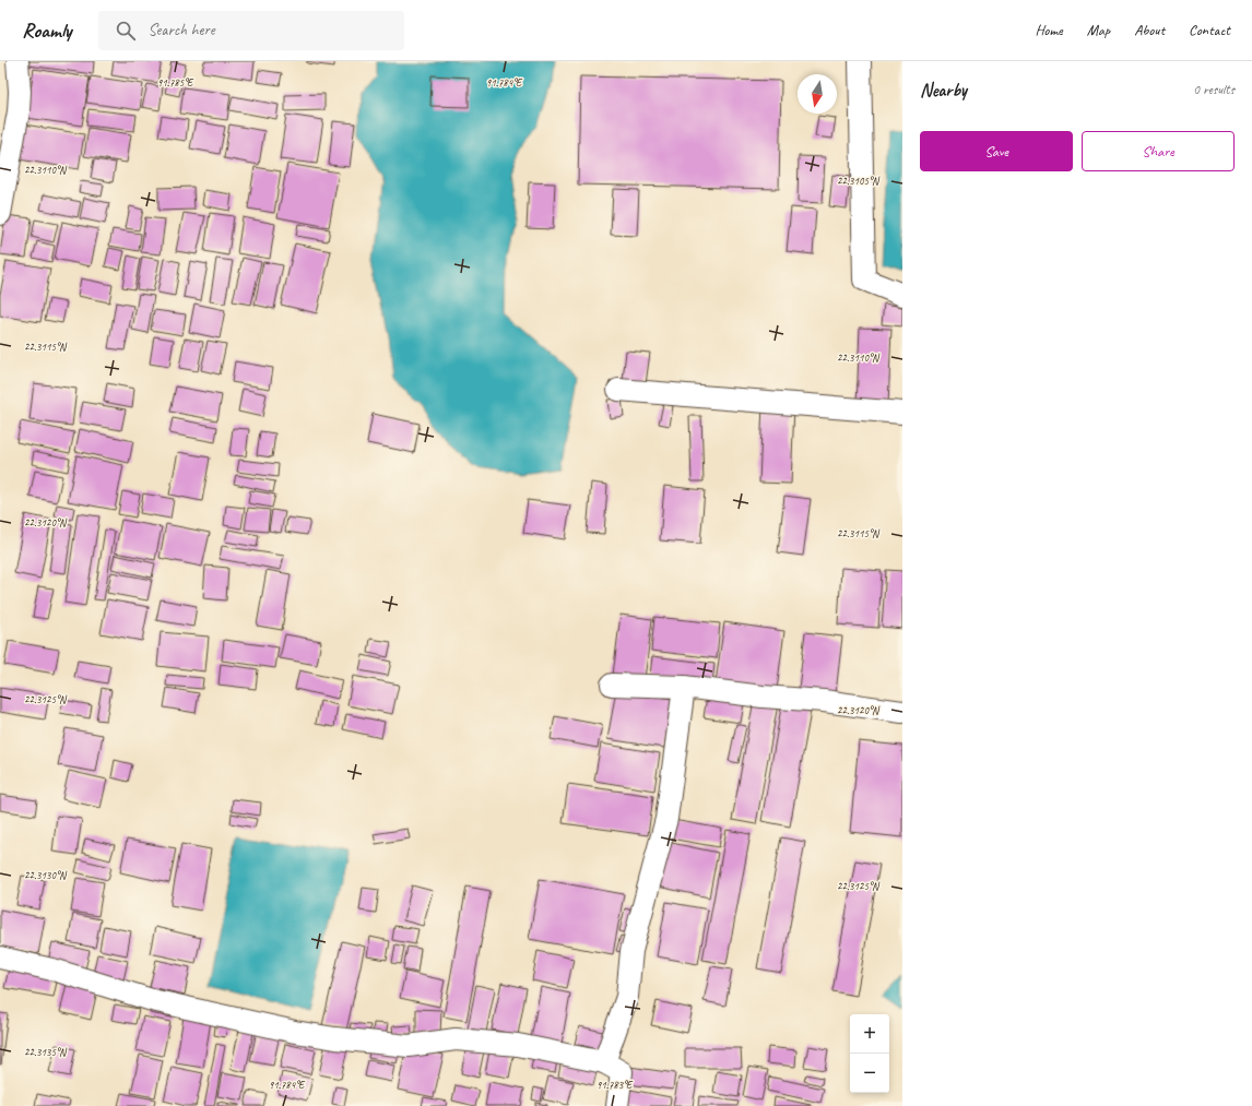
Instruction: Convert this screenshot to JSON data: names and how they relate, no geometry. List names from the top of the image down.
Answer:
{
  "north": "bottom",
  "page": {
    "header": "Roamly",
    "search": "Search here",
    "nav": [
      "Home",
      "Map",
      "About",
      "Contact"
    ],
    "heading": ["Nearby", "0 results"],
    "buttons": ["Save", "Share"],
    "map_buttons": ["+", "−"]
  },
  "coordinates": [
    "91.785°E",
    "91.784°E",
    "22.3110°N",
    "22.3105°N",
    "22.3115°N",
    "22.3120°N",
    "22.3125°N",
    "22.3130°N",
    "22.3135°N",
    "91.783°E"
  ]
}
